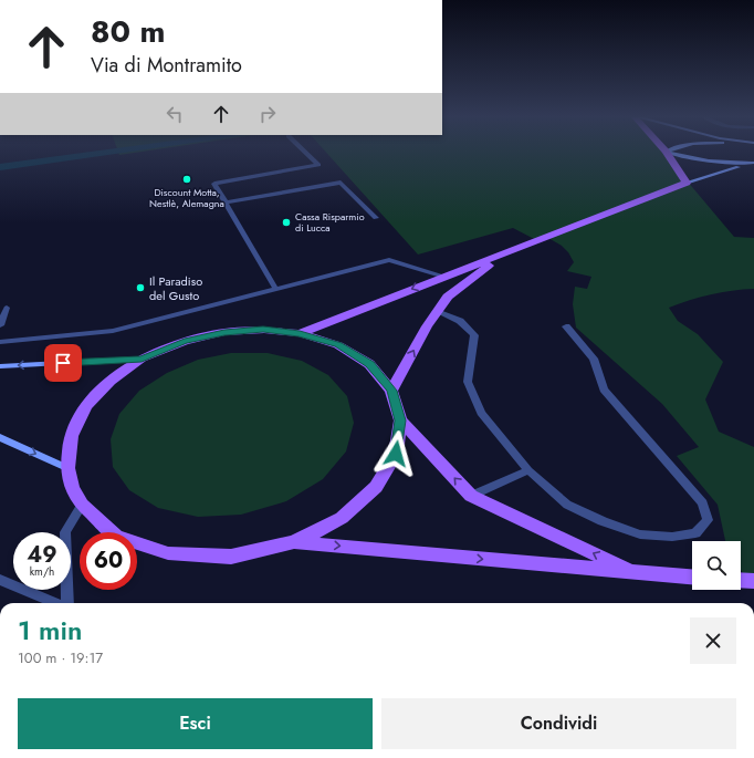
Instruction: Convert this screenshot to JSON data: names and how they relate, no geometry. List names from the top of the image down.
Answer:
{
  "places": ["Discount Motta, Nestlè, Alemagna", "Cassa Risparmio di Lucca", "Il Paradiso del Gusto"],
  "page": {
    "turn": ["80 m", "Via di Montramito"],
    "speed": "49 km/h",
    "limit": "60",
    "heading": ["1 min", "100 m · 19:17"],
    "buttons": ["Esci", "Condividi"]
  }
}
